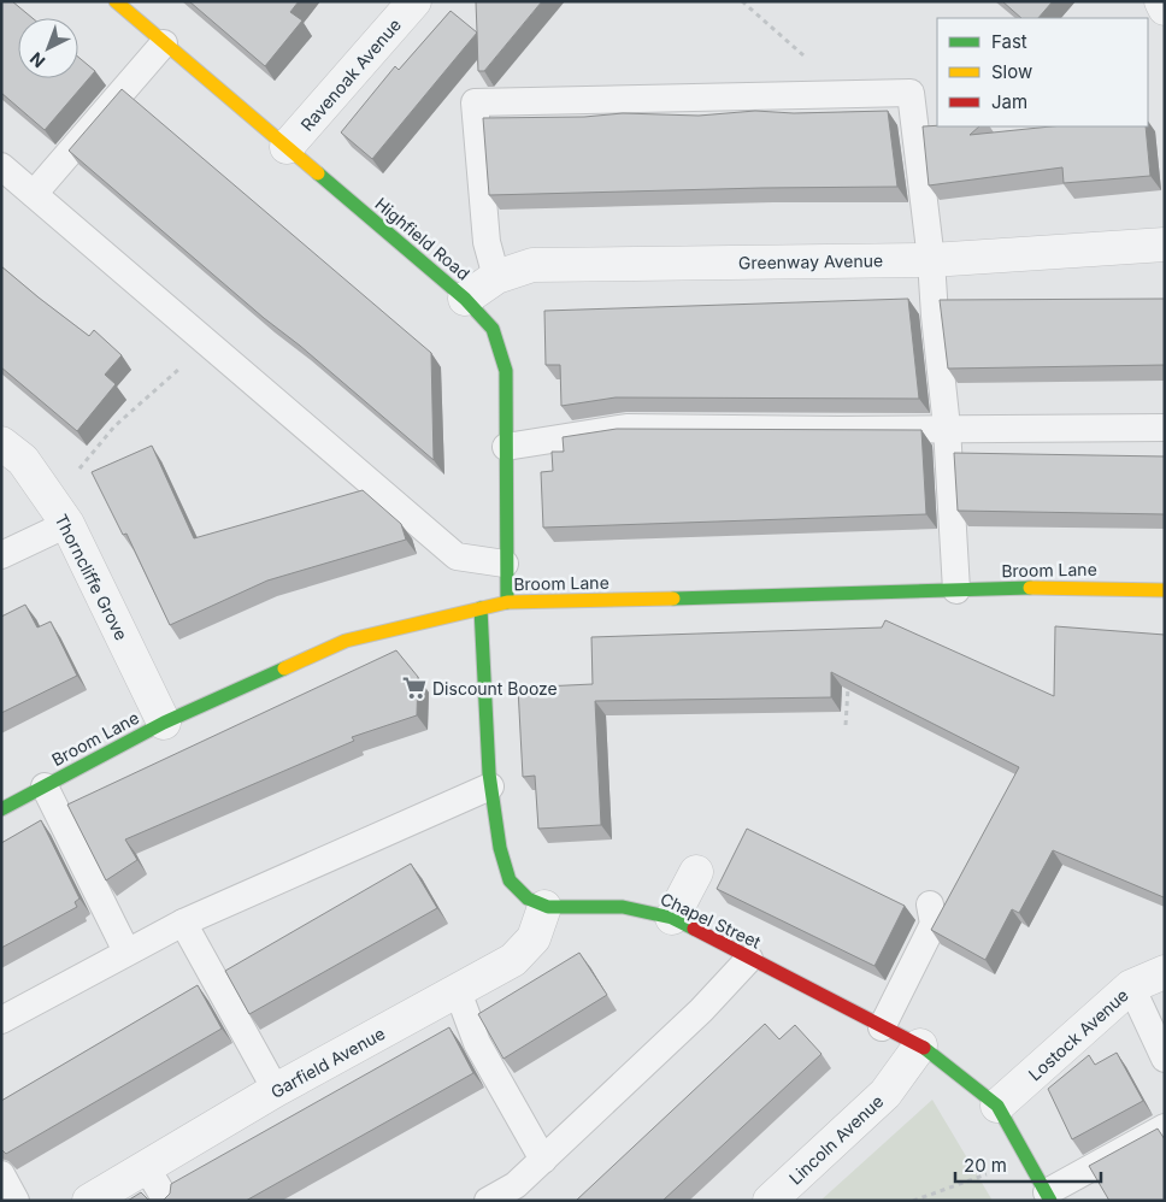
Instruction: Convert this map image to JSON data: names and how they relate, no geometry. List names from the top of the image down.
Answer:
{
  "streets": {
    "street": [
      "Ravenoak Avenue",
      "Highfield Road",
      "Greenway Avenue",
      "Broom Lane",
      "Thorncliffe Grove",
      "Chapel Street",
      "Lostock Avenue",
      "Garfield Avenue",
      "Lincoln Avenue"
    ]
  },
  "crossings": [
    ["Ravenoak Avenue", "Highfield Road"],
    ["Highfield Road", "Greenway Avenue"],
    ["Highfield Road", "Broom Lane"],
    ["Broom Lane", "Thorncliffe Grove"],
    ["Chapel Street", "Lostock Avenue"],
    ["Chapel Street", "Garfield Avenue"],
    ["Chapel Street", "Lincoln Avenue"]
  ],
  "places": {
    "supermarket": ["Discount Booze"]
  },
  "legend": ["Fast", "Slow", "Jam"],
  "scale_bar": "20 m",
  "north": "bottom left"
}
